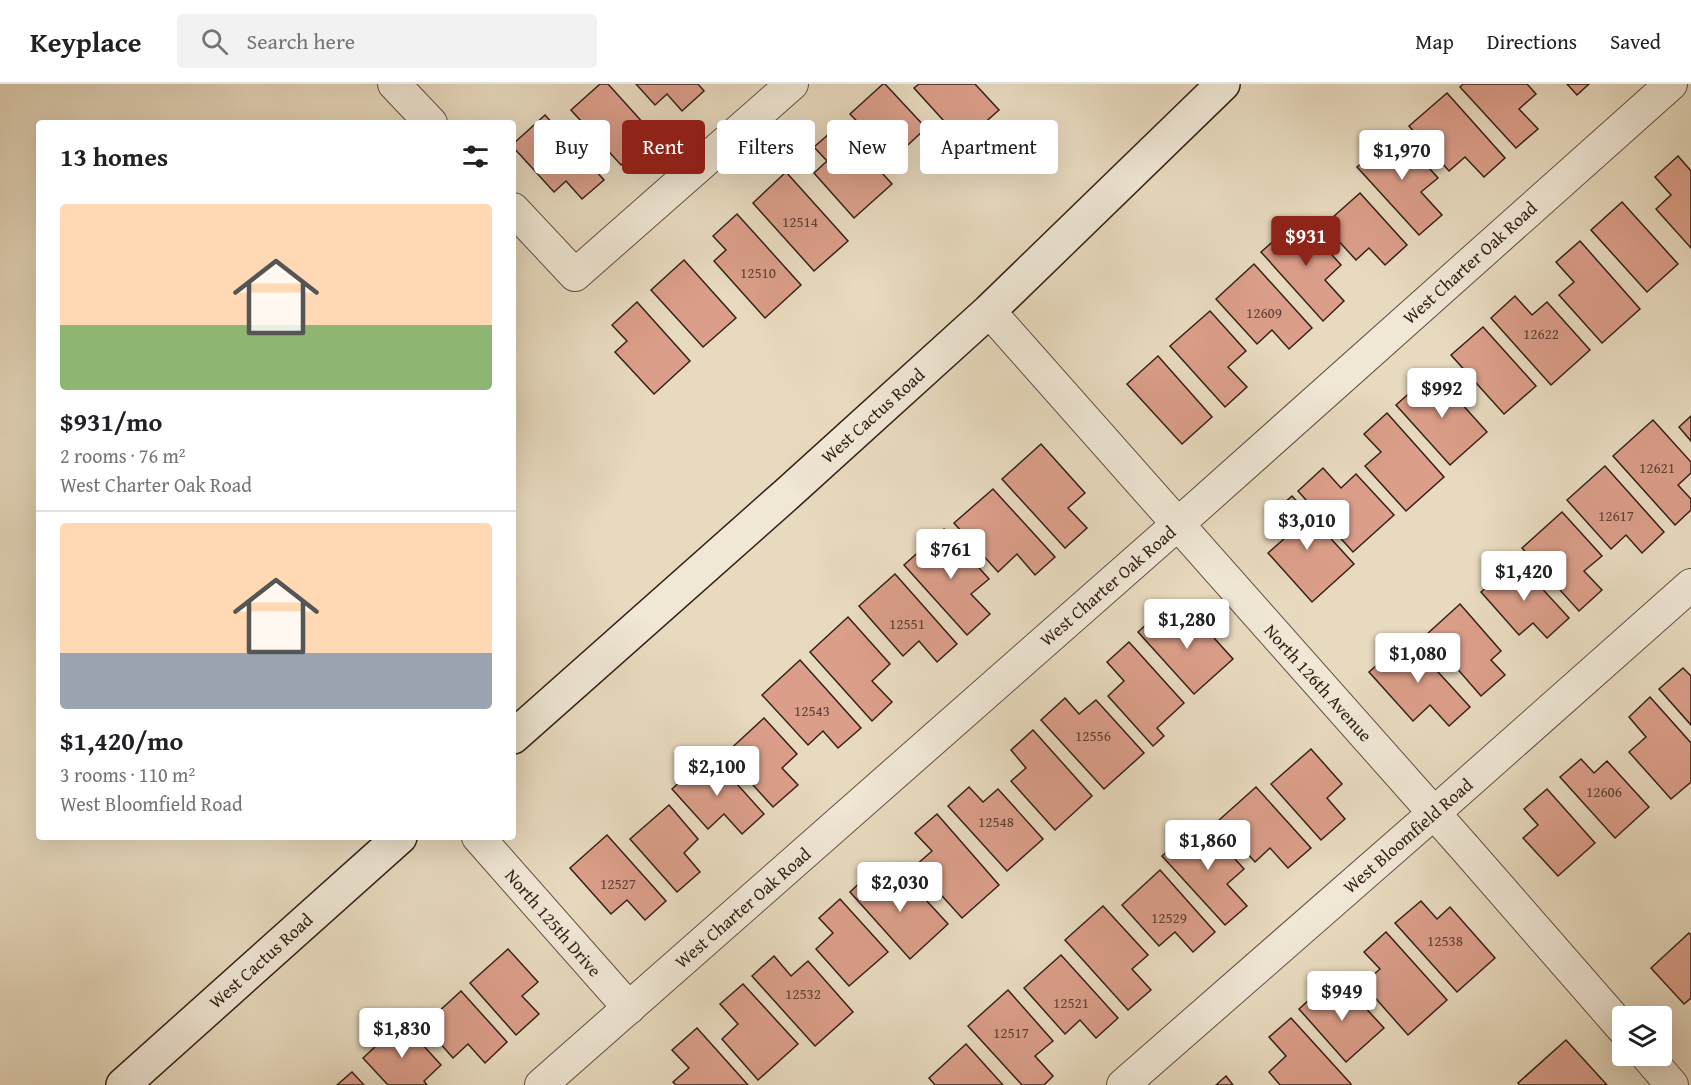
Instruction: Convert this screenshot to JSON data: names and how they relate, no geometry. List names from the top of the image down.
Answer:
{
  "streets": {
    "main road": ["West Cactus Road"],
    "street": [
      "West Charter Oak Road",
      "North 126th Avenue",
      "West Bloomfield Road",
      "North 125th Drive"
    ]
  },
  "crossings": [
    ["West Charter Oak Road", "North 126th Avenue"],
    ["West Charter Oak Road", "North 125th Drive"],
    ["West Cactus Road", "North 126th Avenue"],
    ["North 126th Avenue", "West Bloomfield Road"]
  ],
  "house_numbers": [
    "12514",
    "12510",
    "12609",
    "12622",
    "12621",
    "12617",
    "12551",
    "12543",
    "12556",
    "12606",
    "12548",
    "12527",
    "12529",
    "12538",
    "12532",
    "12521",
    "12517"
  ],
  "page": {
    "header": "Keyplace",
    "search": "Search here",
    "nav": ["Map", "Directions", "Saved"],
    "chip": [
      "Buy",
      "Rent",
      "Filters",
      "New",
      "Apartment"
    ],
    "heading": "13 homes",
    "price": [
      "$1,970",
      "$931",
      "$992",
      "$3,010",
      "$761",
      "$1,420",
      "$1,280",
      "$1,080",
      "$2,100",
      "$1,860",
      "$2,030",
      "$949",
      "$1,830"
    ],
    "list": [
      {
        "name": "$931/mo",
        "note": "2 rooms · 76 m² · West Charter Oak Road"
      },
      {
        "name": "$1,420/mo",
        "note": "3 rooms · 110 m² · West Bloomfield Road"
      }
    ]
  }
}
